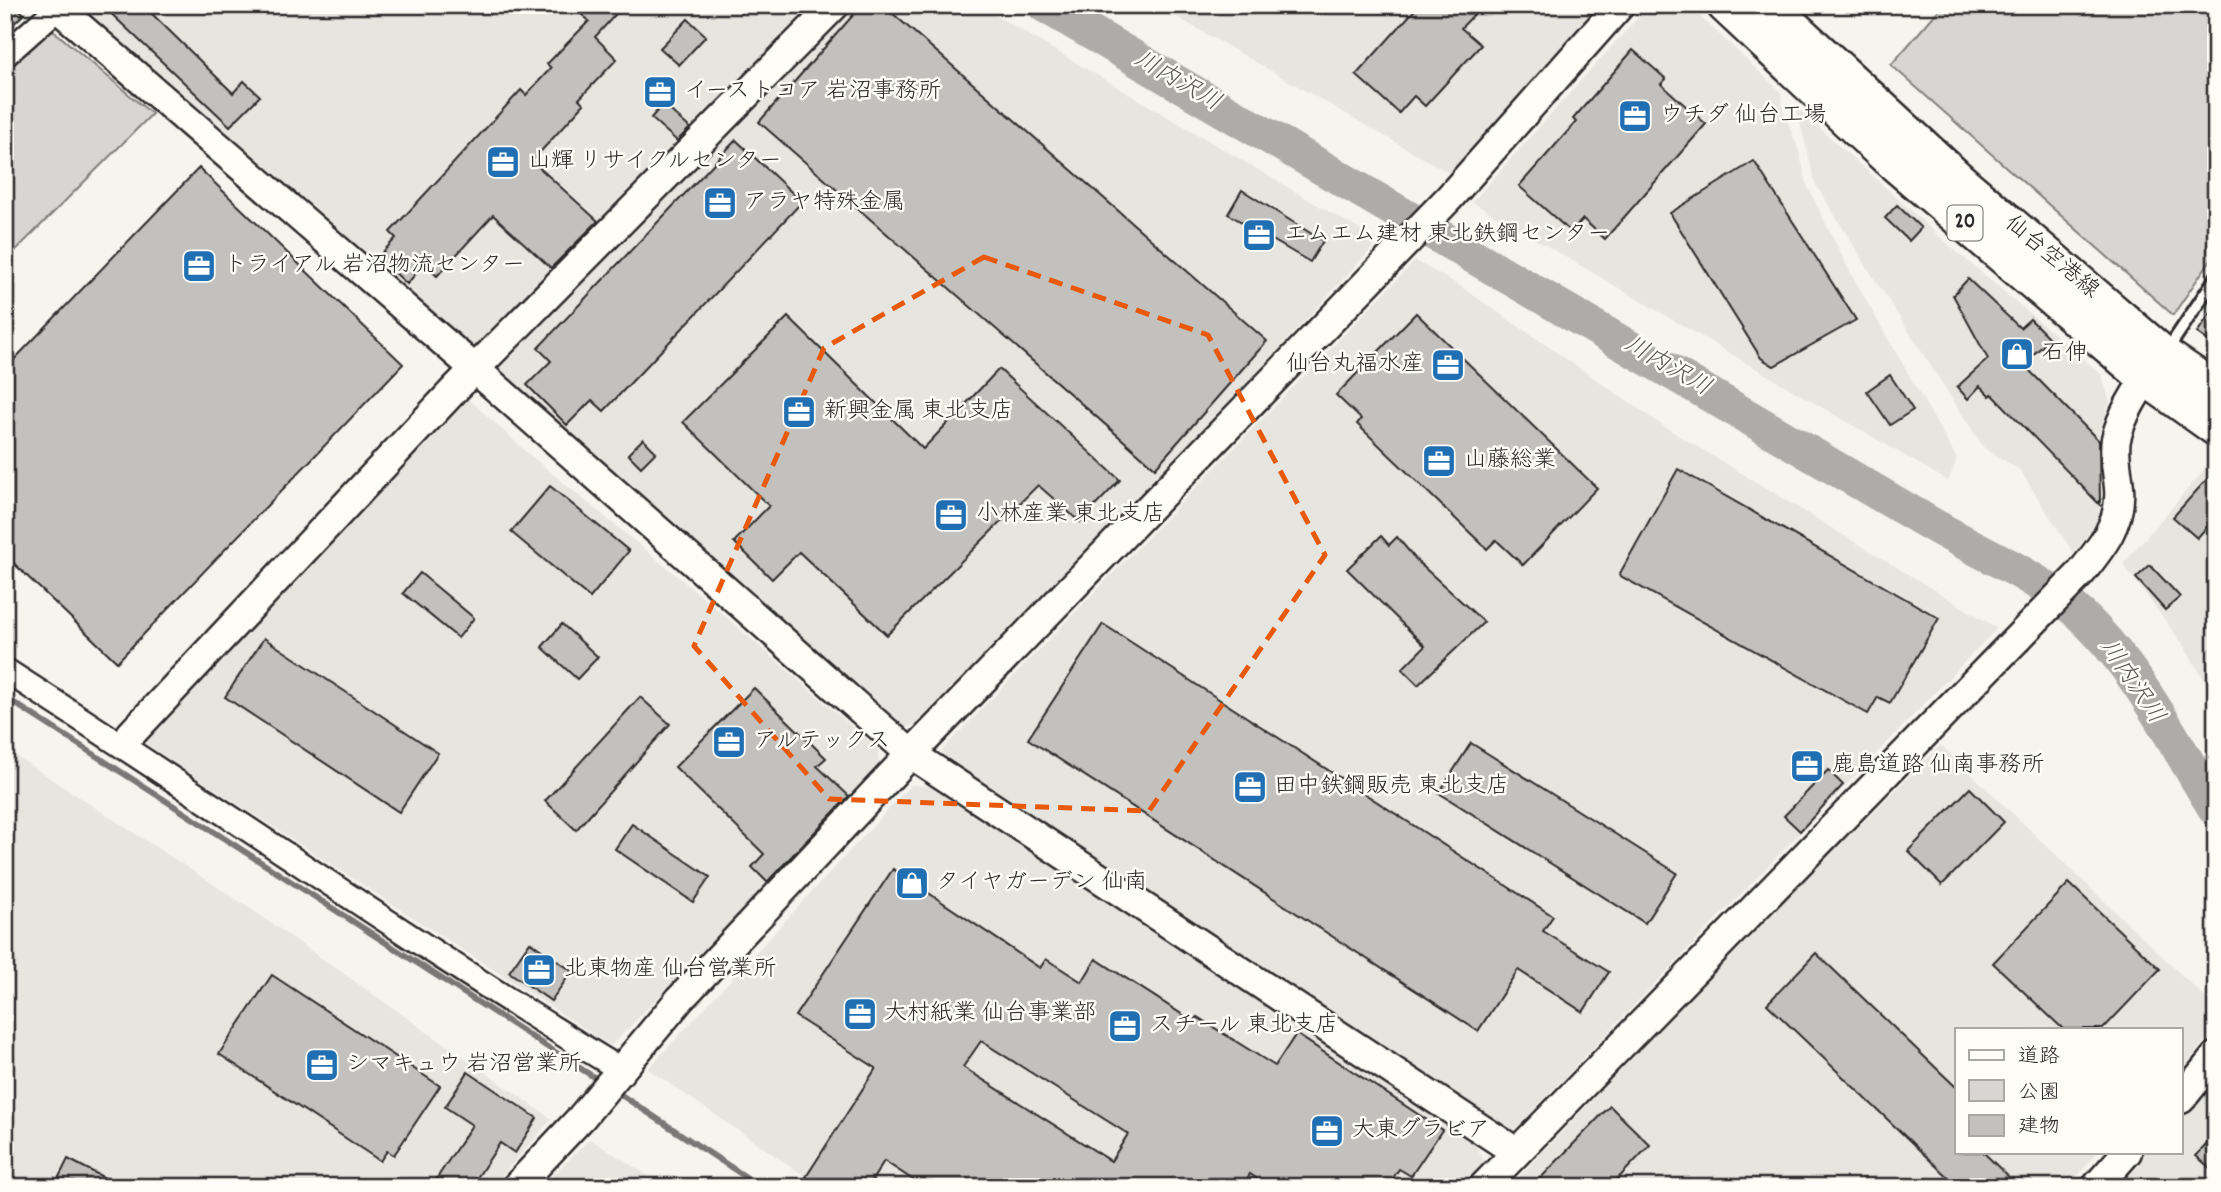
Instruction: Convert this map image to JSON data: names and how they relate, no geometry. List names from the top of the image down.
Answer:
{
  "streets": {
    "main road": ["20", "仙台空港線"]
  },
  "water": ["川内沢川"],
  "places": {
    "office": [
      "イーストコア 岩沼事務所",
      "ウチダ 仙台工場",
      "山輝 リサイクルセンター",
      "アラヤ特殊金属",
      "エムエム建材 東北鉄鋼センター",
      "トライアル 岩沼物流センター",
      "仙台丸福水産",
      "新興金属 東北支店",
      "山藤総業",
      "小林産業 東北支店",
      "アルテックス",
      "鹿島道路 仙南事務所",
      "田中鉄鋼販売 東北支店",
      "北東物産 仙台営業所",
      "大村紙業 仙台事業部",
      "スチール 東北支店",
      "シマキュウ 岩沼営業所",
      "大東グラビア"
    ],
    "shop": ["石伸", "タイヤガーデン 仙南"]
  },
  "legend": ["道路", "公園", "建物"]
}
